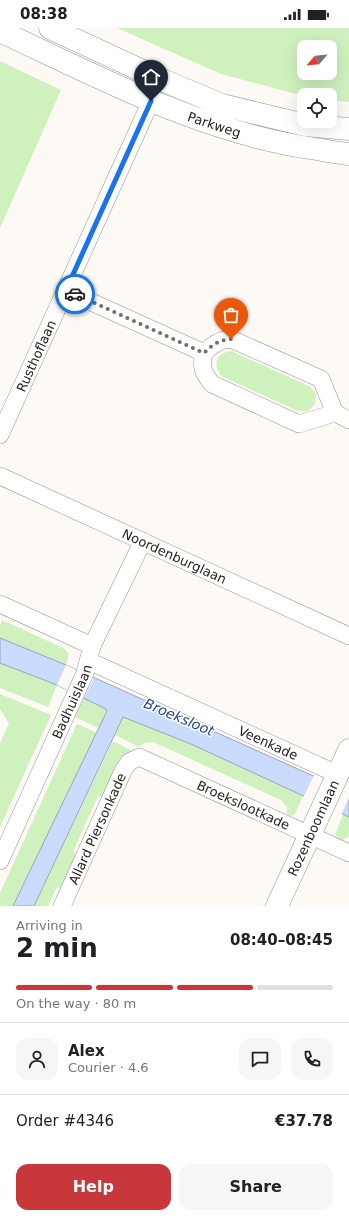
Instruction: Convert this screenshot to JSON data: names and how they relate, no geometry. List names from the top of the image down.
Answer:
{
  "streets": {
    "street": [
      "Parkweg",
      "Rusthoflaan",
      "Noordenburglaan",
      "Badhuislaan",
      "Veenkade",
      "Broekslootkade",
      "Rozenboomlaan",
      "Allard Piersonkade"
    ]
  },
  "crossings": [
    ["Parkweg", "Rusthoflaan"],
    ["Noordenburglaan", "Badhuislaan"],
    ["Badhuislaan", "Veenkade"],
    ["Veenkade", "Rozenboomlaan"],
    ["Broekslootkade", "Rozenboomlaan"],
    ["Broekslootkade", "Allard Piersonkade"]
  ],
  "water": ["Broeksloot"],
  "north": "bottom left",
  "page": {
    "status": "08:38",
    "heading": ["2 min", "Arriving in", "08:40–08:45"],
    "panel": [
      "Alex",
      "Courier · 4.6",
      "Order #4346",
      "€37.78"
    ],
    "bar": "On the way · 80 m",
    "buttons": ["Help", "Share"]
  }
}
